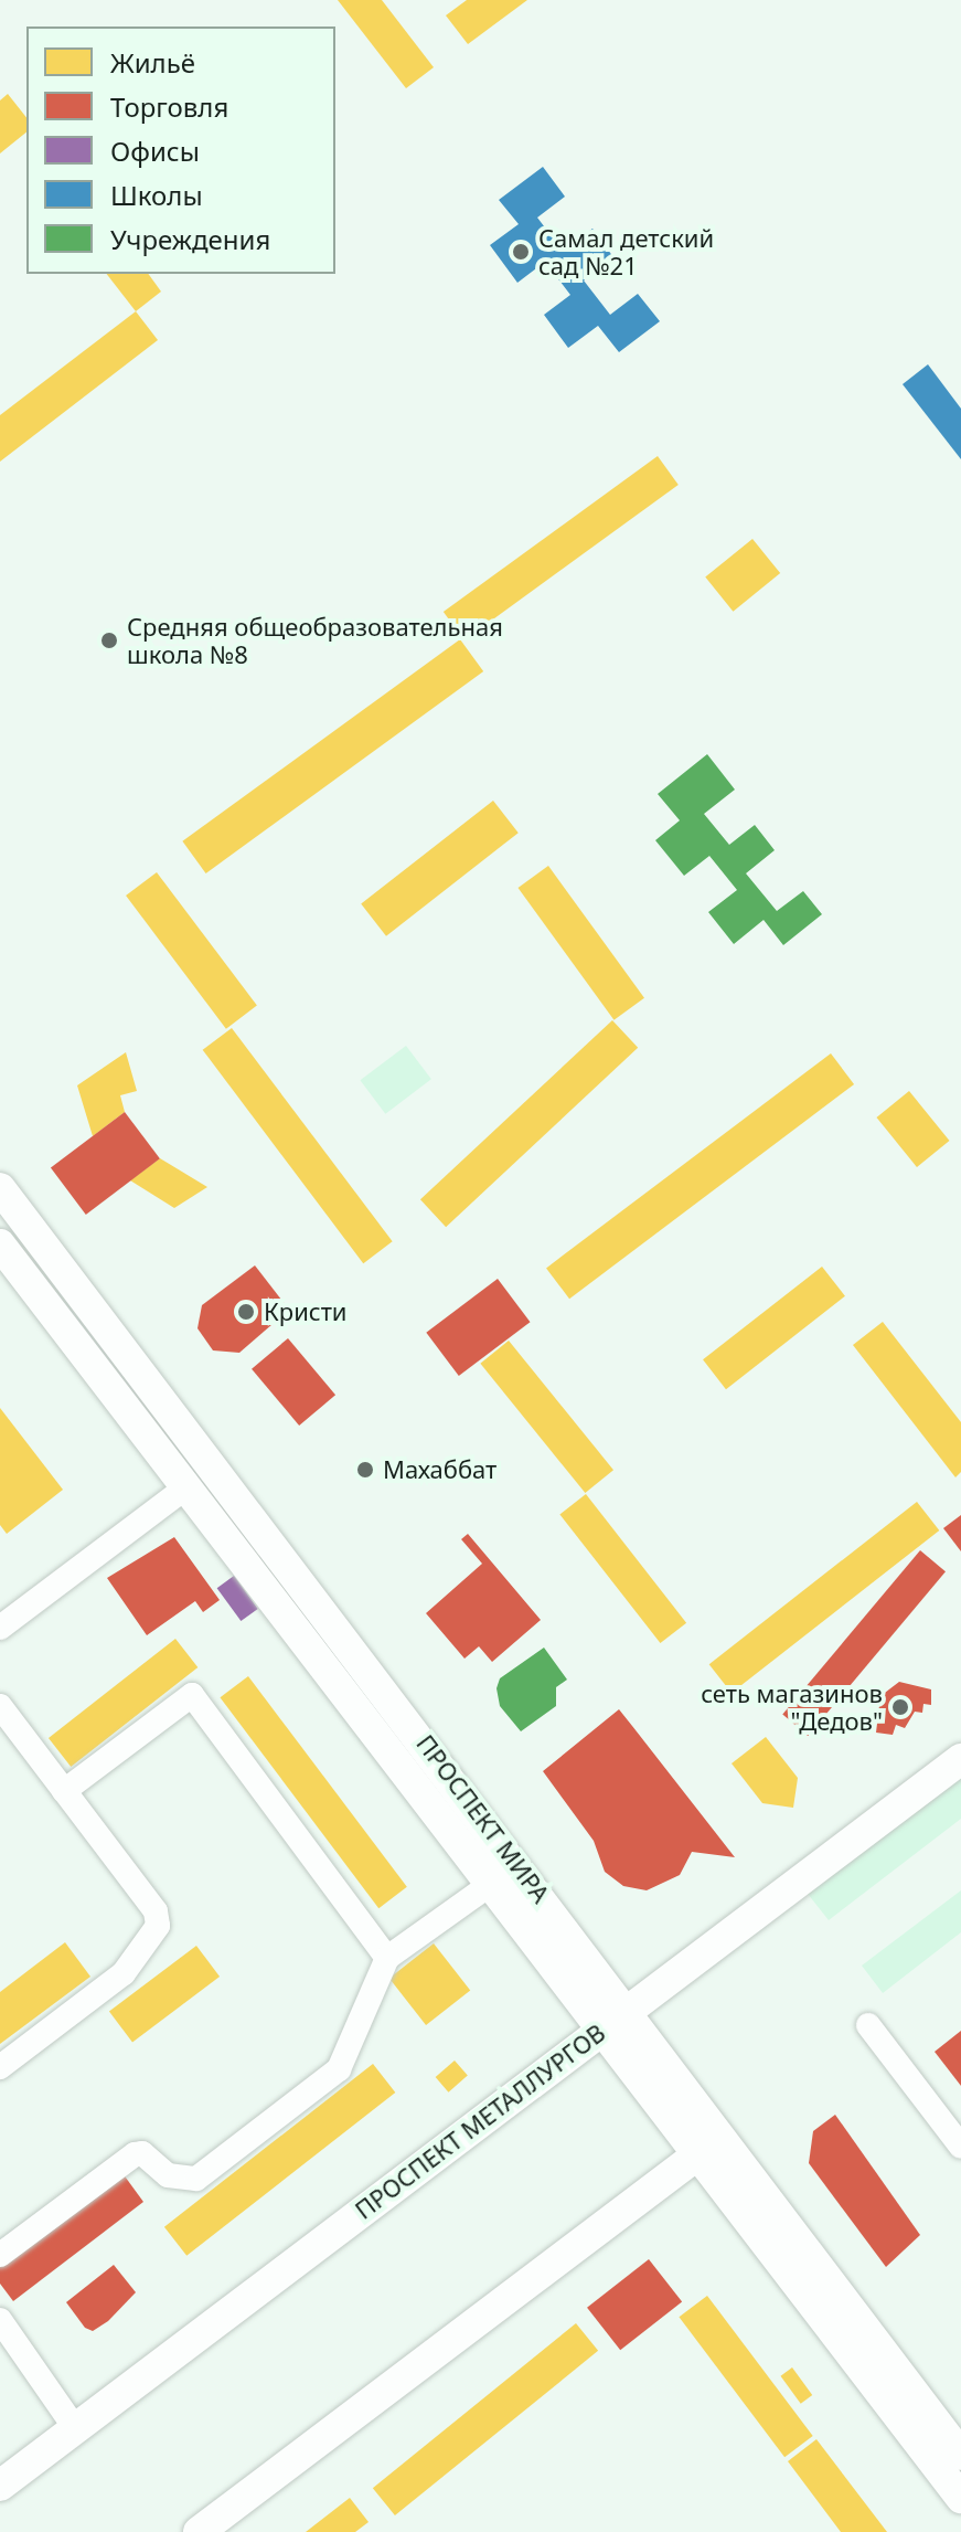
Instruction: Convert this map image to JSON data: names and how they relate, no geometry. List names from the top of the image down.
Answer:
{
  "streets": {
    "main road": ["ПРОСПЕКТ МИРА", "ПРОСПЕКТ МЕТАЛЛУРГОВ"]
  },
  "crossings": [
    ["ПРОСПЕКТ МИРА", "ПРОСПЕКТ МЕТАЛЛУРГОВ"]
  ],
  "places": [
    "Самал детский сад №21",
    "Средняя общеобразовательная школа №8",
    "Кристи",
    "Махаббат",
    "сеть магазинов \"Дедов\""
  ],
  "legend": [
    "Жильё",
    "Торговля",
    "Офисы",
    "Школы",
    "Учреждения"
  ]
}
